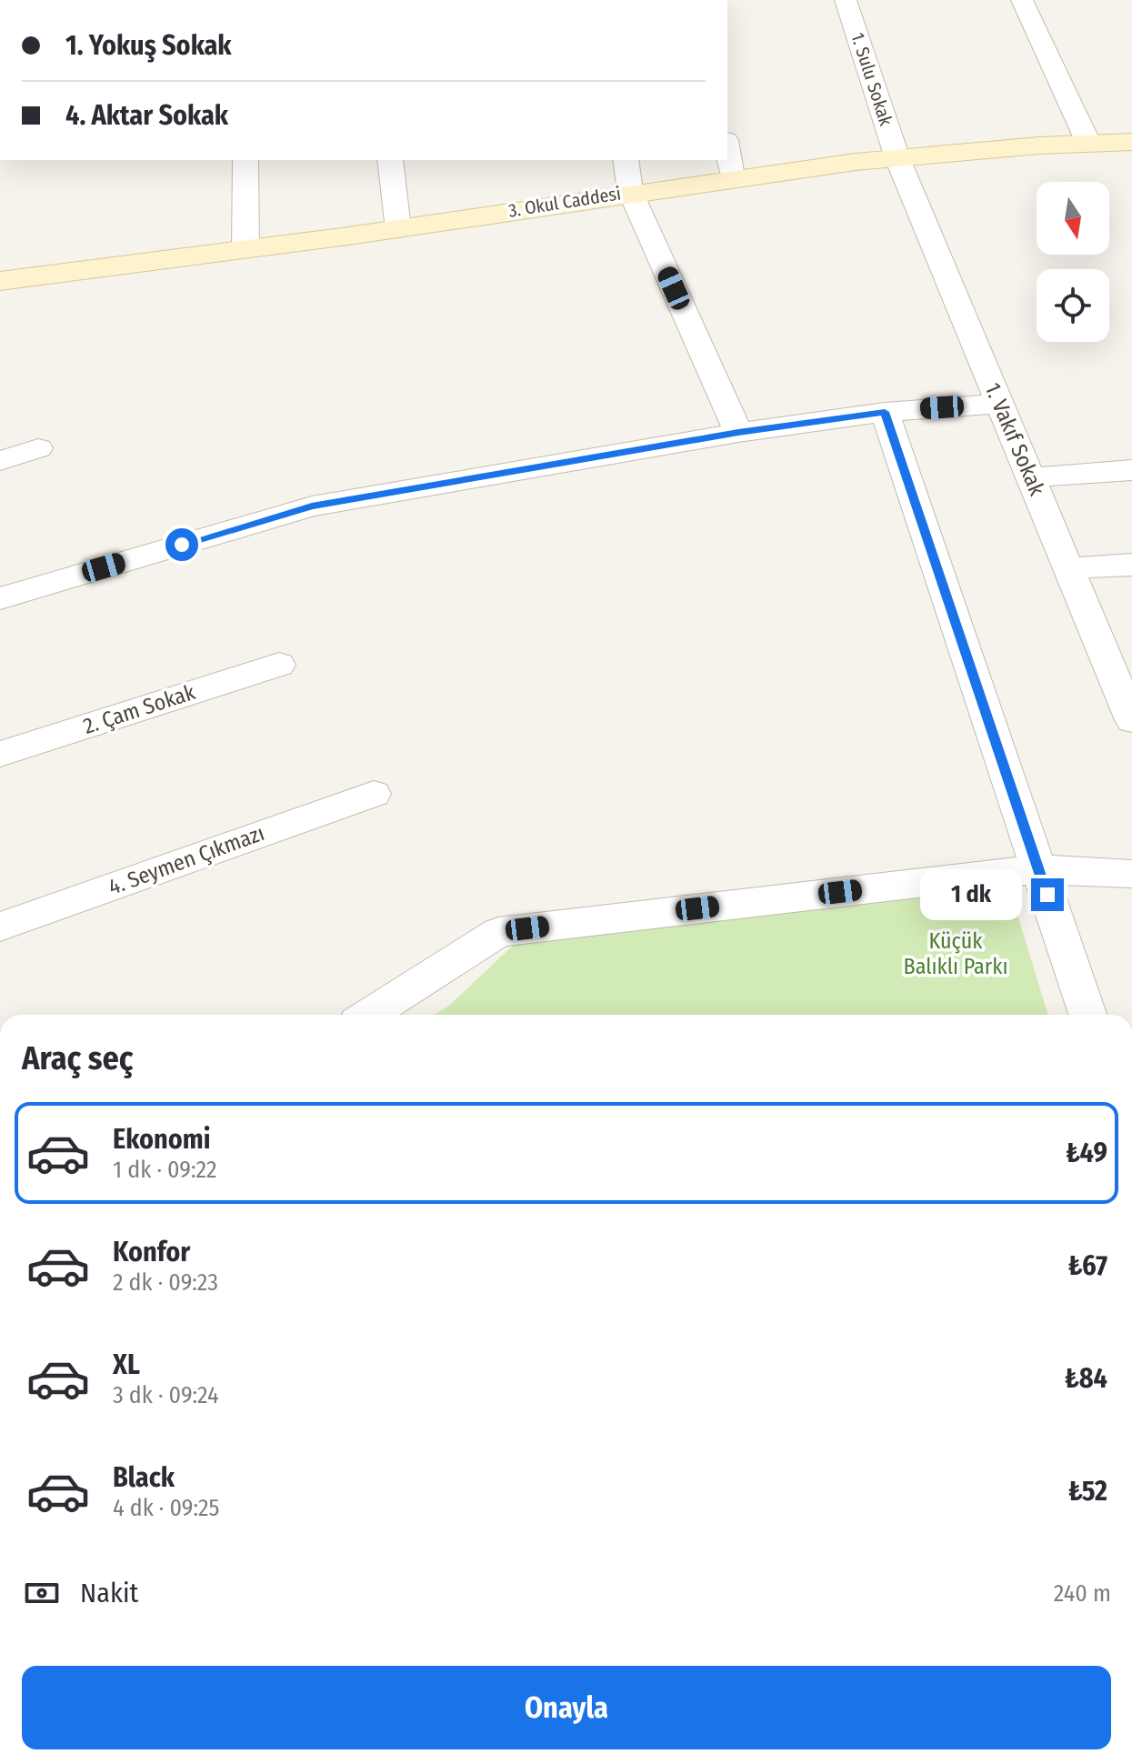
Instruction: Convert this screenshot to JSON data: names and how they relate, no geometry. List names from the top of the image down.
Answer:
{
  "streets": {
    "main road": ["3. Okul Caddesi"],
    "street": [
      "1. Sulu Sokak",
      "1. Vakıf Sokak",
      "2. Çam Sokak",
      "4. Seymen Çıkmazı"
    ]
  },
  "crossings": [
    ["1. Sulu Sokak", "3. Okul Caddesi"],
    ["1. Sulu Sokak", "1. Vakıf Sokak"],
    ["3. Okul Caddesi", "1. Vakıf Sokak"]
  ],
  "parks": ["Küçük Balıklı Parkı"],
  "north": "bottom",
  "page": {
    "banner": ["1. Yokuş Sokak", "4. Aktar Sokak"],
    "bubble": "1 dk",
    "heading": "Araç seç",
    "list": [
      {
        "name": "Ekonomi",
        "note": "1 dk · 09:22",
        "value": "₺49"
      },
      {
        "name": "Konfor",
        "note": "2 dk · 09:23",
        "value": "₺67"
      },
      {
        "name": "XL",
        "note": "3 dk · 09:24",
        "value": "₺84"
      },
      {
        "name": "Black",
        "note": "4 dk · 09:25",
        "value": "₺52"
      }
    ],
    "pay": ["Nakit", "240 m"],
    "buttons": "Onayla"
  }
}
